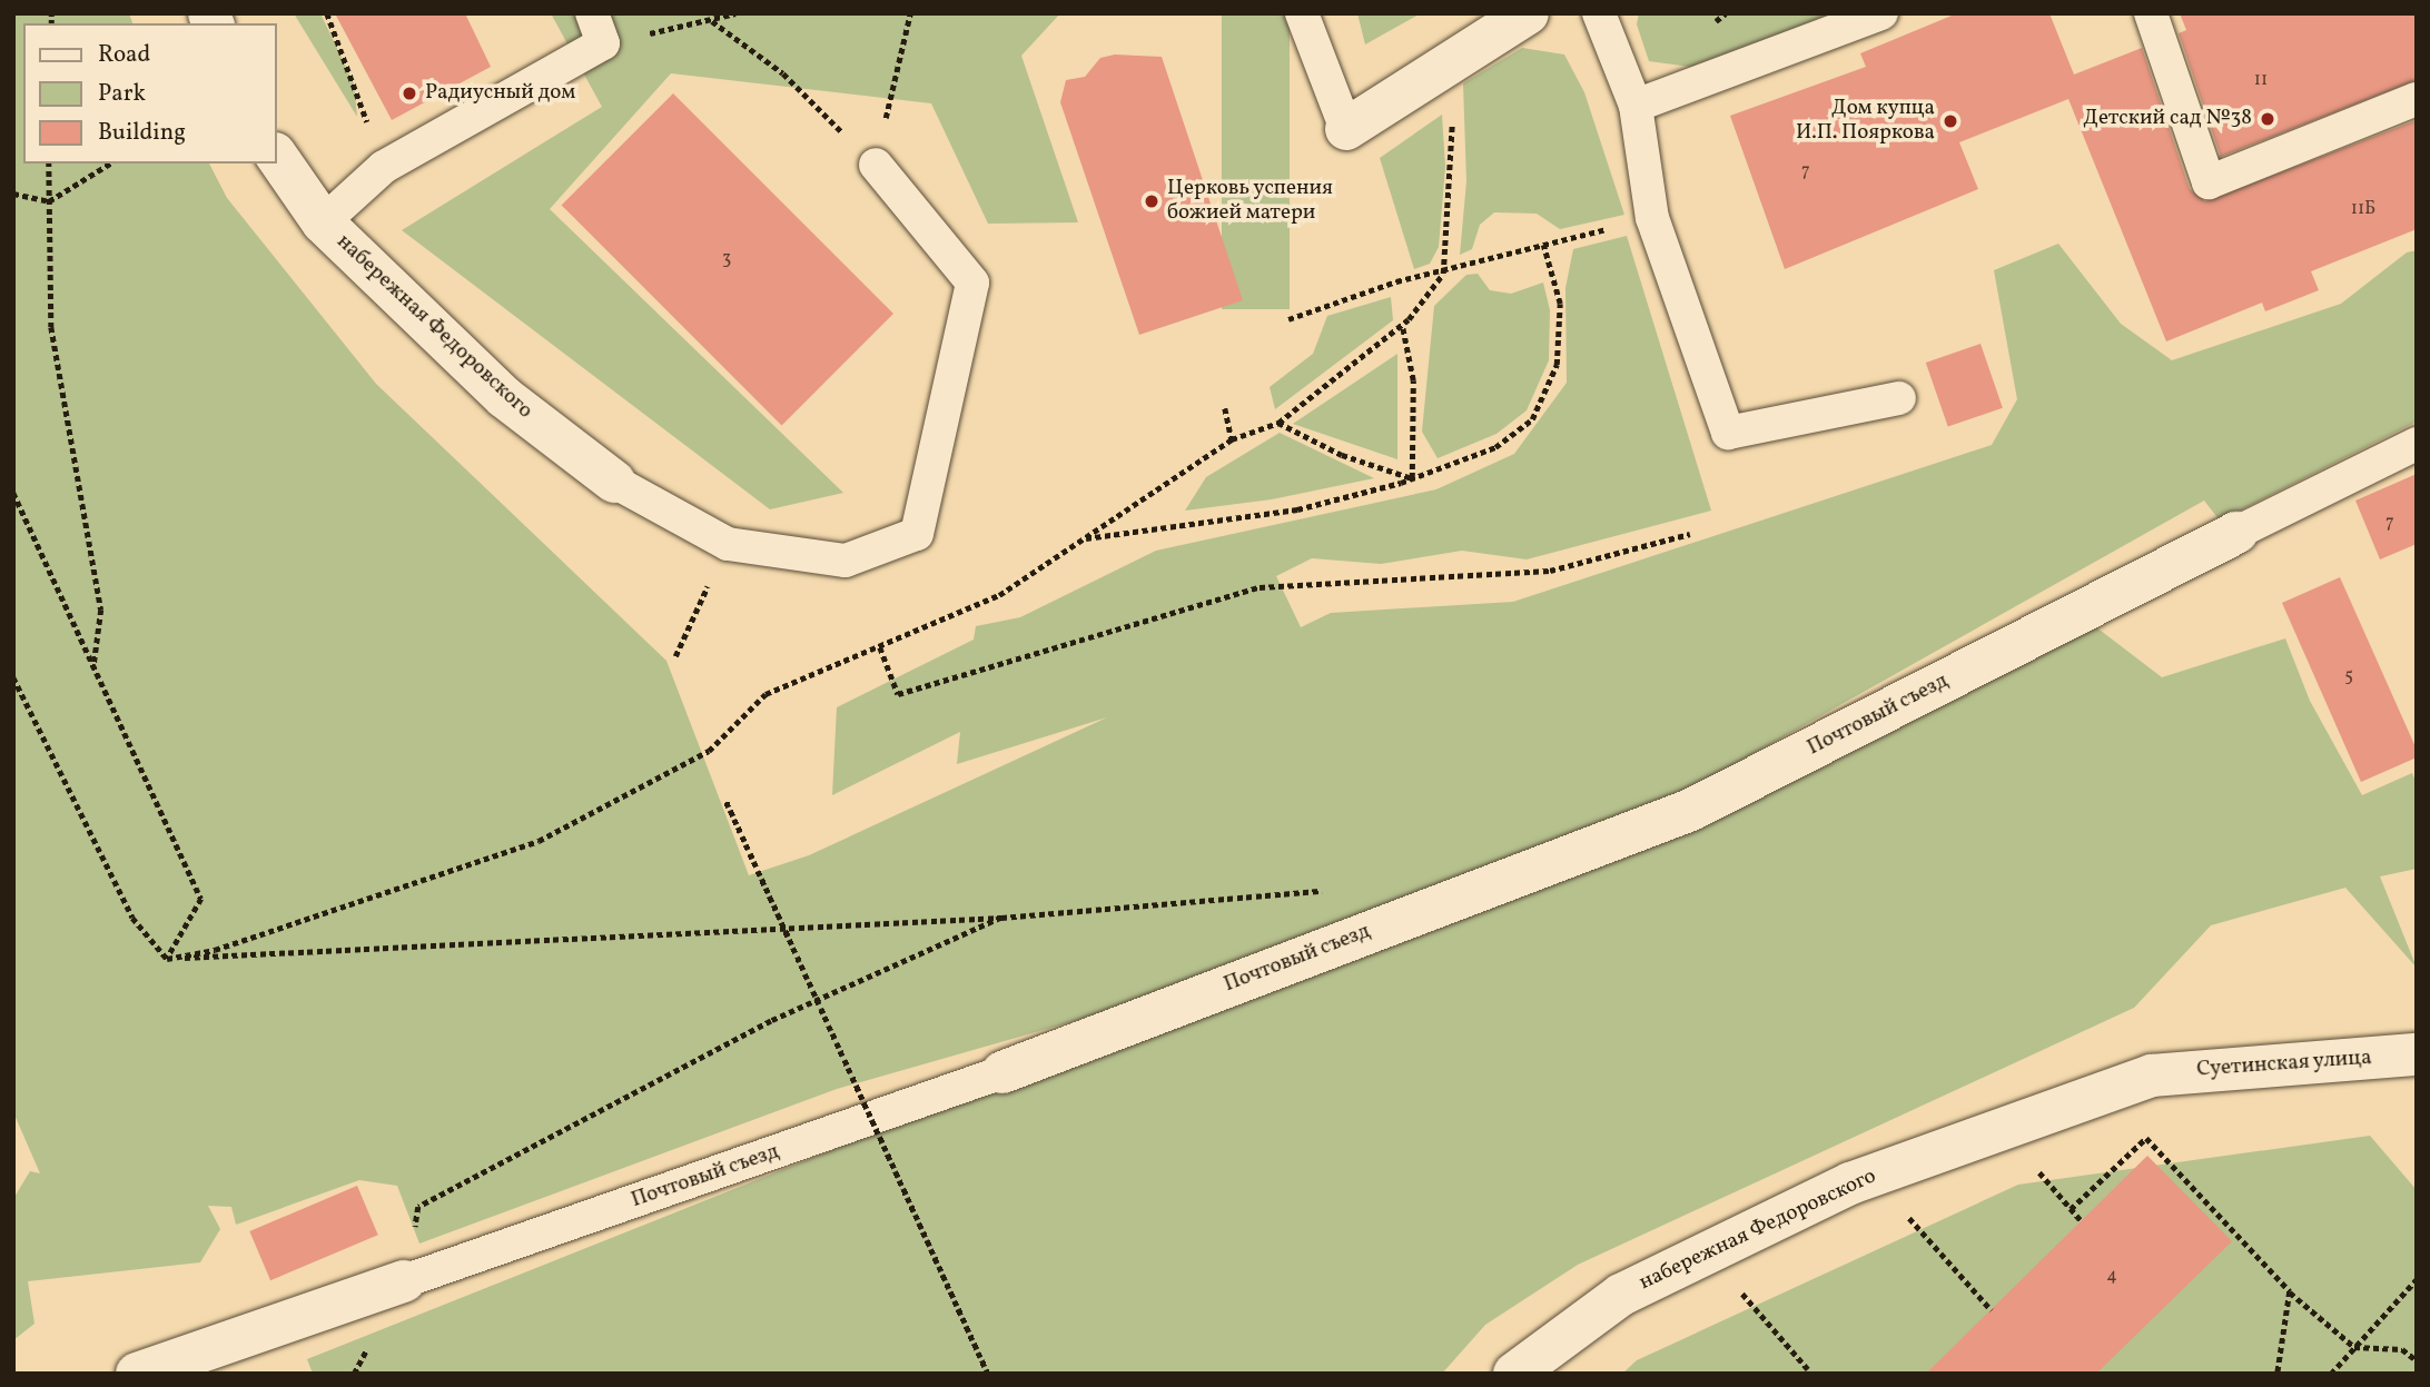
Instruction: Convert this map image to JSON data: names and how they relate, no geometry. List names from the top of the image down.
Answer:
{
  "streets": {
    "street": ["набережная Федоровского", "Почтовый съезд", "Суетинская улица"]
  },
  "crossings": [
    ["набережная Федоровского", "Суетинская улица"]
  ],
  "places": [
    "Радиусный дом",
    "Детский сад №38",
    "Дом купца И.П. Пояркова",
    "Церковь успения божией матери"
  ],
  "house_numbers": [
    "11",
    "7",
    "11Б",
    "3",
    "7",
    "5",
    "4"
  ],
  "legend": ["Road", "Park", "Building"]
}
